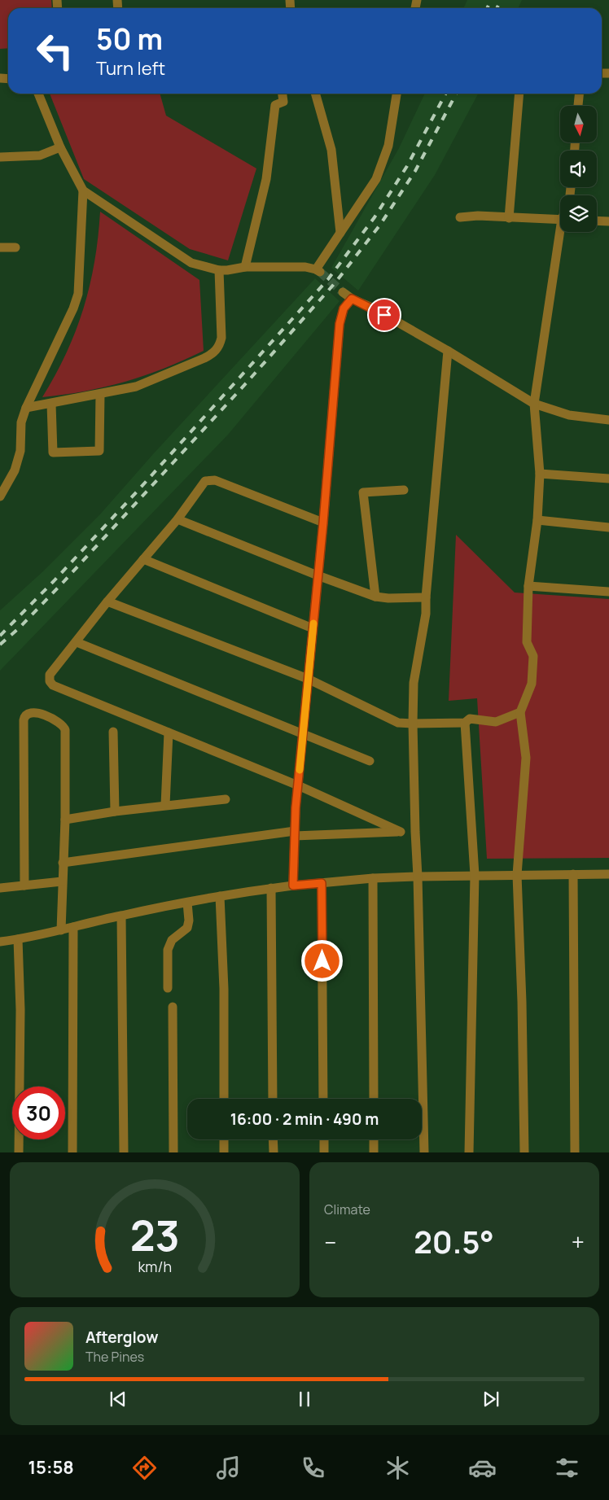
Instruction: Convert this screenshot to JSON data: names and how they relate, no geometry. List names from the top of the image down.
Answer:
{
  "north": "bottom",
  "page": {
    "turn": ["50 m", "Turn left"],
    "limit": "30",
    "trip": "16:00 · 2 min · 490 m",
    "tile": "Climate",
    "heat": ["−", "20.5°", "+"],
    "song": ["Afterglow", "The Pines"],
    "tabs": "15:58",
    "gauge": ["23", "km/h"]
  }
}
